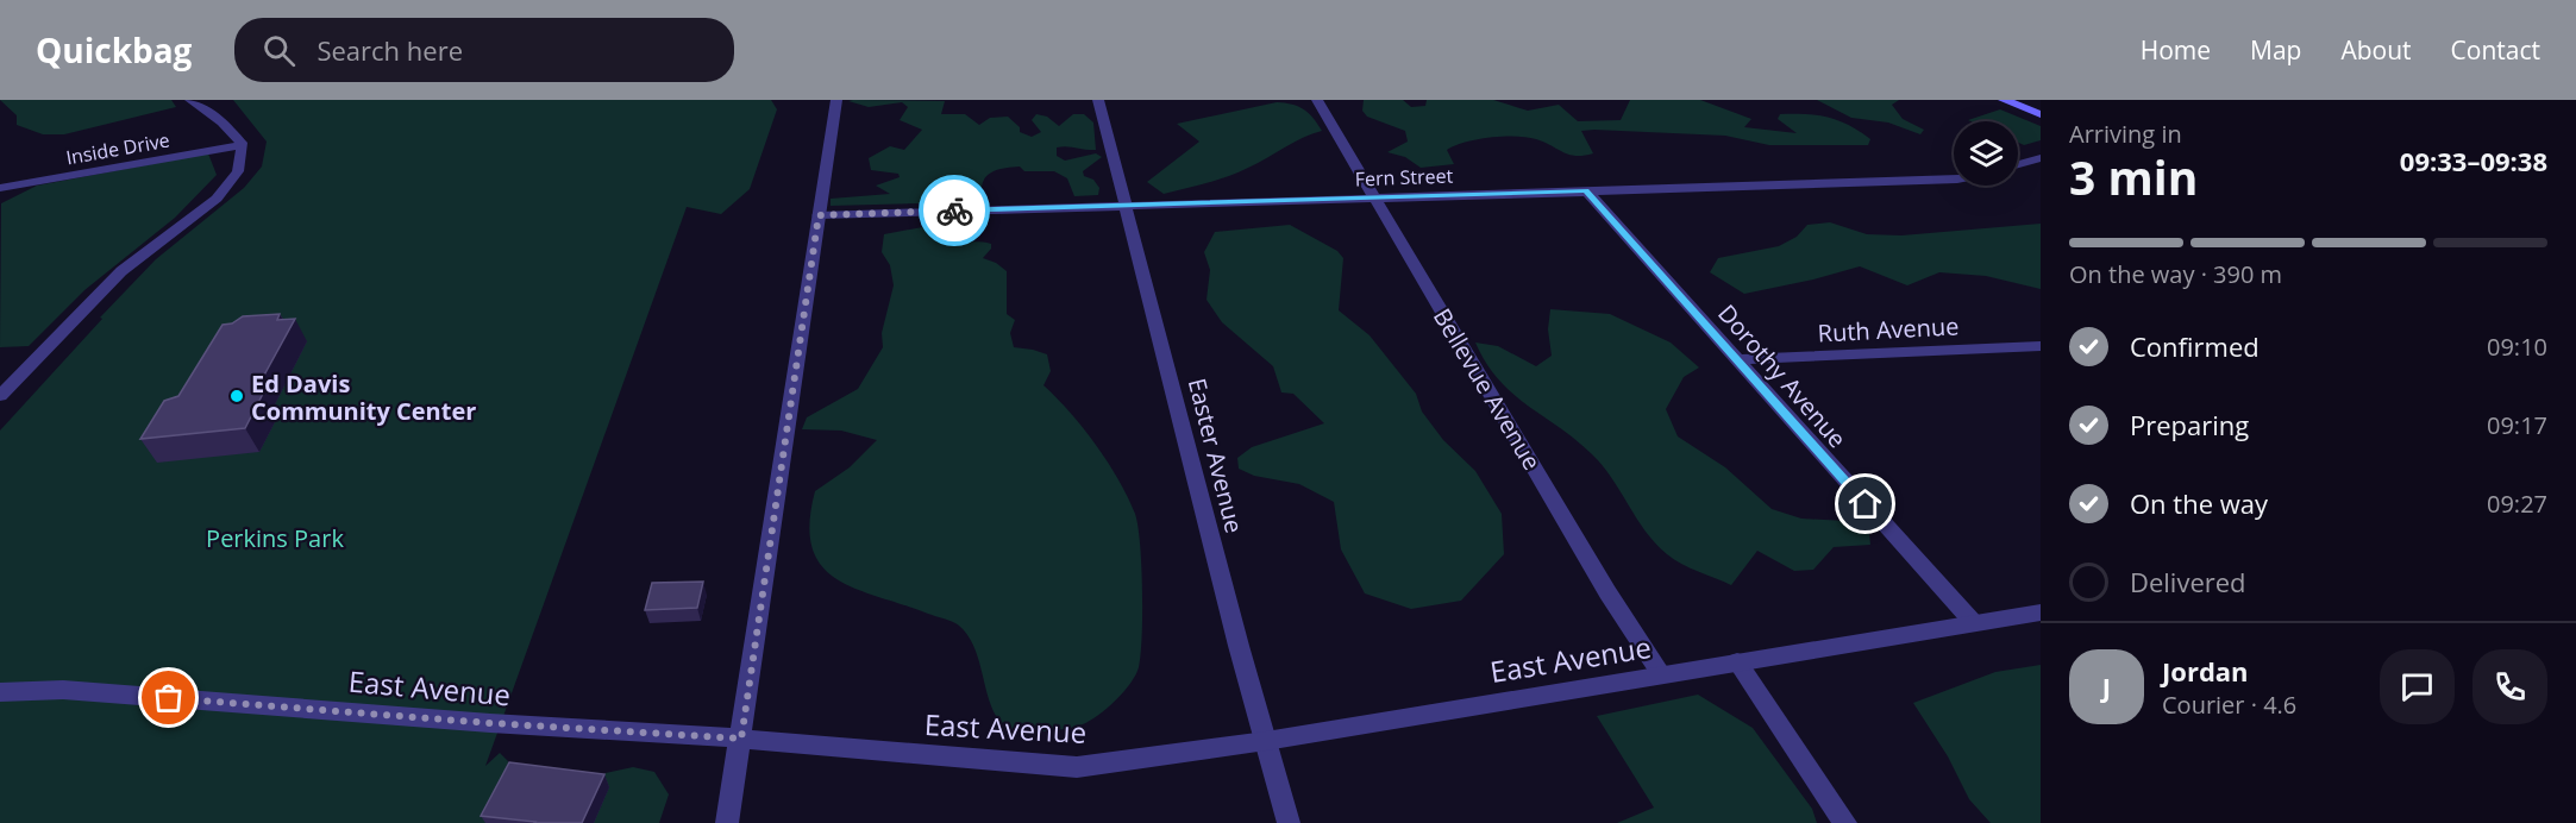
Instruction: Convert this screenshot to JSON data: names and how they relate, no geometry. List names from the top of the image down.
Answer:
{
  "streets": {
    "street": [
      "Inside Drive",
      "Fern Street",
      "Ruth Avenue",
      "Dorothy Avenue",
      "Bellevue Avenue",
      "Easter Avenue",
      "East Avenue"
    ]
  },
  "crossings": [
    ["Fern Street", "Dorothy Avenue"],
    ["Fern Street", "Bellevue Avenue"],
    ["Fern Street", "Easter Avenue"],
    ["Ruth Avenue", "Dorothy Avenue"],
    ["Dorothy Avenue", "East Avenue"],
    ["Bellevue Avenue", "East Avenue"],
    ["Easter Avenue", "East Avenue"]
  ],
  "parks": ["Perkins Park"],
  "places": ["Ed Davis Community Center"],
  "page": {
    "header": "Quickbag",
    "search": "Search here",
    "nav": [
      "Home",
      "Map",
      "About",
      "Contact"
    ],
    "heading": ["3 min", "Arriving in", "09:33–09:38"],
    "panel": ["Jordan", "Courier · 4.6"],
    "bar": "On the way · 390 m",
    "list": [
      ["Confirmed", "09:10"],
      ["Preparing", "09:17"],
      ["On the way", "09:27"],
      "Delivered"
    ],
    "round": "J"
  }
}
